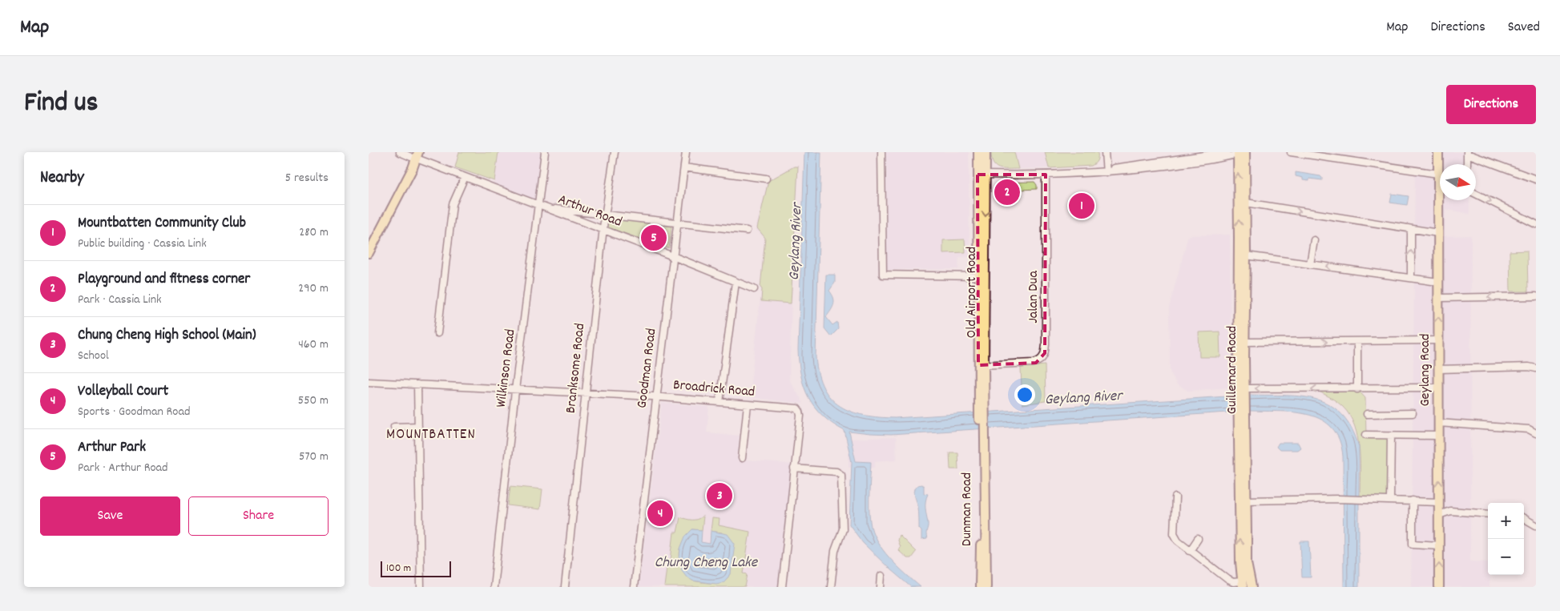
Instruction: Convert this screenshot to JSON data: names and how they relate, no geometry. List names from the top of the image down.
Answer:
{
  "streets": {
    "main road": [
      "Old Airport Road",
      "Guillemard Road",
      "Geylang Road",
      "Dunman Road"
    ],
    "street": [
      "Arthur Road",
      "Jalan Dua",
      "Wilkinson Road",
      "Branksome Road",
      "Goodman Road",
      "Broadrick Road"
    ]
  },
  "crossings": [
    ["Arthur Road", "Wilkinson Road"],
    ["Arthur Road", "Branksome Road"],
    ["Arthur Road", "Goodman Road"],
    ["Old Airport Road", "Jalan Dua"],
    ["Old Airport Road", "Dunman Road"],
    ["Wilkinson Road", "Broadrick Road"],
    ["Branksome Road", "Broadrick Road"],
    ["Goodman Road", "Broadrick Road"]
  ],
  "one_way": ["Geylang Road"],
  "districts": ["MOUNTBATTEN"],
  "water": ["Geylang River", "Chung Cheng Lake"],
  "scale_bar": "100 m",
  "north": "right",
  "page": {
    "header": "Map",
    "nav": ["Map", "Directions", "Saved"],
    "title": "Find us",
    "buttons": [
      "Directions",
      ["Save", "Share"]
    ],
    "heading": ["Nearby", "5 results"],
    "pins": [
      "2",
      "1",
      "5",
      "3",
      "4"
    ],
    "list": [
      {
        "mark": "1",
        "name": "Mountbatten Community Club",
        "note": "Public building · Cassia Link",
        "value": "280 m"
      },
      {
        "mark": "2",
        "name": "Playground and fitness corner",
        "note": "Park · Cassia Link",
        "value": "290 m"
      },
      {
        "mark": "3",
        "name": "Chung Cheng High School (Main)",
        "note": "School",
        "value": "460 m"
      },
      {
        "mark": "4",
        "name": "Volleyball Court",
        "note": "Sports · Goodman Road",
        "value": "550 m"
      },
      {
        "mark": "5",
        "name": "Arthur Park",
        "note": "Park · Arthur Road",
        "value": "570 m"
      }
    ],
    "map_buttons": ["+", "−"],
    "scale": "100 m"
  }
}
